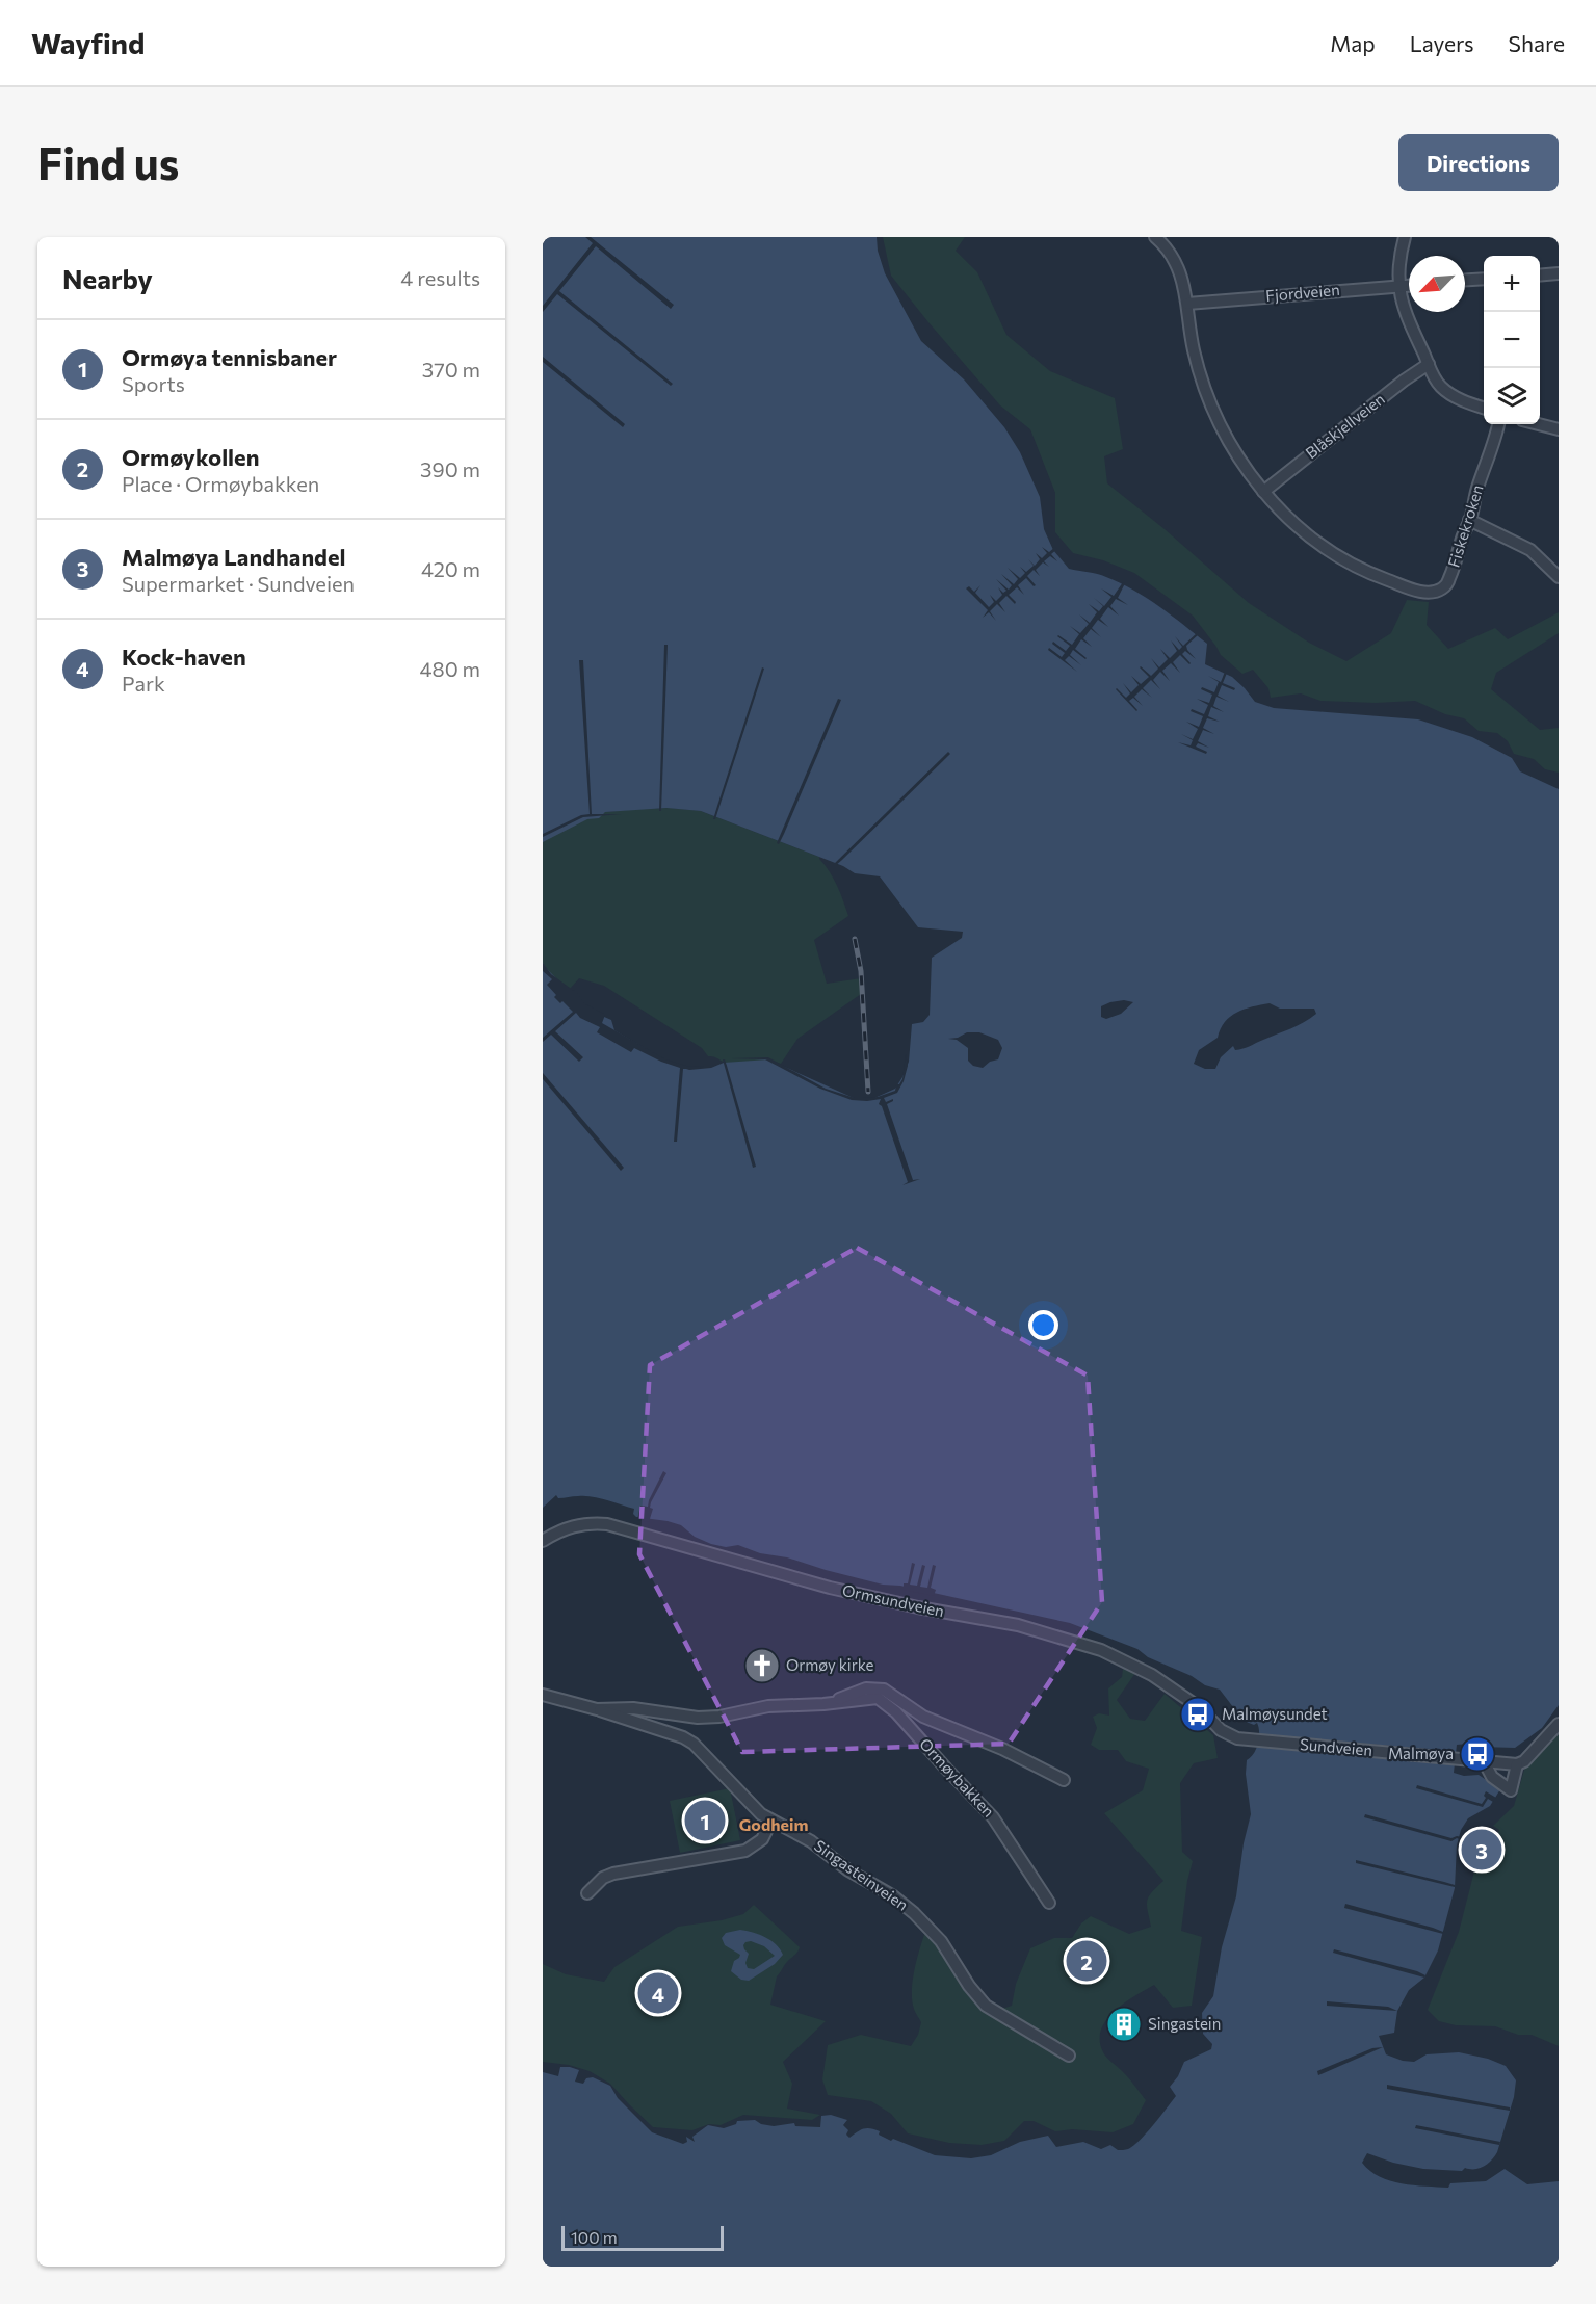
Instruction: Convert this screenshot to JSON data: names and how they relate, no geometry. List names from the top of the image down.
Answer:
{
  "streets": {
    "street": [
      "Fjordveien",
      "Blåskjellveien",
      "Fiskekroken",
      "Ormsundveien",
      "Sundveien",
      "Ormøybakken",
      "Singasteinveien"
    ]
  },
  "crossings": [
    ["Fjordveien", "Fiskekroken"],
    ["Blåskjellveien", "Fiskekroken"],
    ["Ormsundveien", "Sundveien"],
    ["Ormøybakken", "Singasteinveien"]
  ],
  "districts": ["Godheim"],
  "places": {
    "church": ["Ormøy kirke"],
    "bus stop": ["Malmøysundet", "Malmøya"],
    "building": ["Singastein"]
  },
  "scale_bar": "100 m",
  "north": "bottom left",
  "page": {
    "header": "Wayfind",
    "nav": ["Map", "Layers", "Share"],
    "buttons": "Directions",
    "title": "Find us",
    "heading": ["Nearby", "4 results"],
    "map_buttons": ["+", "−"],
    "list": [
      {
        "mark": "1",
        "name": "Ormøya tennisbaner",
        "note": "Sports",
        "value": "370 m"
      },
      {
        "mark": "2",
        "name": "Ormøykollen",
        "note": "Place · Ormøybakken",
        "value": "390 m"
      },
      {
        "mark": "3",
        "name": "Malmøya Landhandel",
        "note": "Supermarket · Sundveien",
        "value": "420 m"
      },
      {
        "mark": "4",
        "name": "Kock-haven",
        "note": "Park",
        "value": "480 m"
      }
    ],
    "pins": [
      "1",
      "3",
      "2",
      "4"
    ],
    "scale": "100 m"
  }
}
